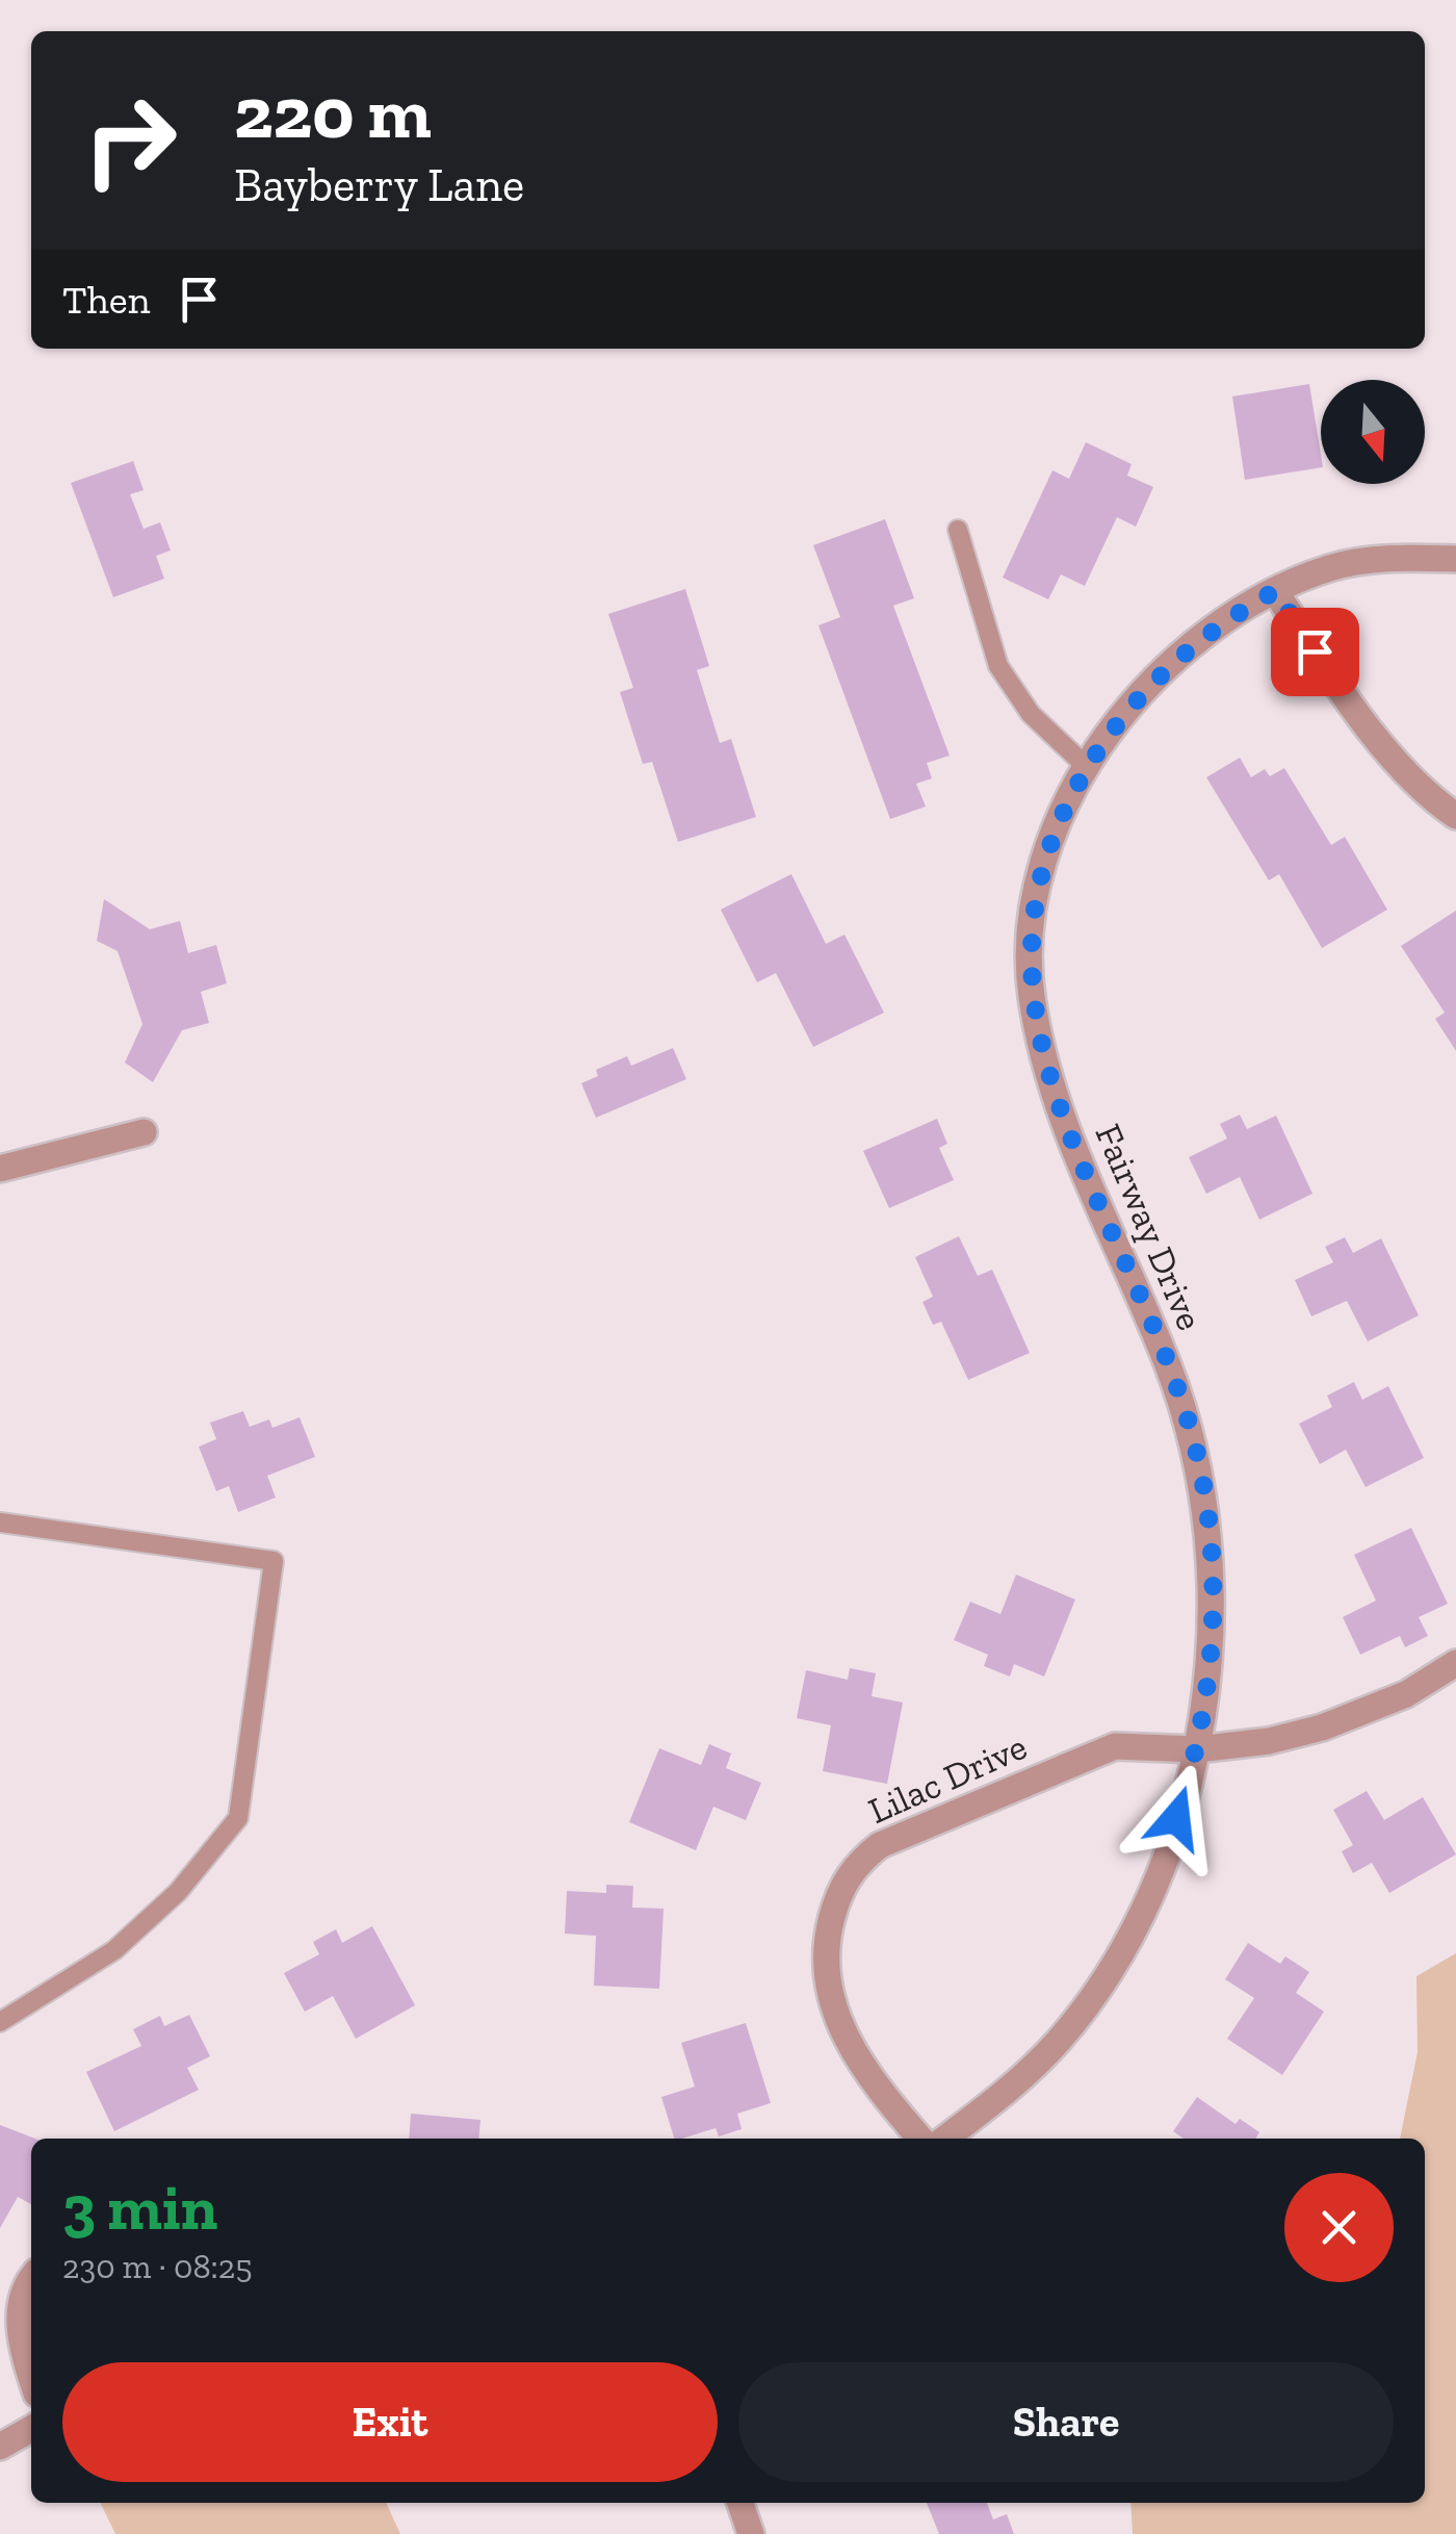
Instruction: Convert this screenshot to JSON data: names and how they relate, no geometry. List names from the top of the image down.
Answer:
{
  "streets": {
    "street": ["Fairway Drive", "Lilac Drive"]
  },
  "crossings": [
    ["Fairway Drive", "Lilac Drive"]
  ],
  "north": "bottom",
  "page": {
    "turn": ["220 m", "Bayberry Lane"],
    "then": "Then",
    "heading": ["3 min", "230 m · 08:25"],
    "buttons": ["Exit", "Share"]
  }
}
